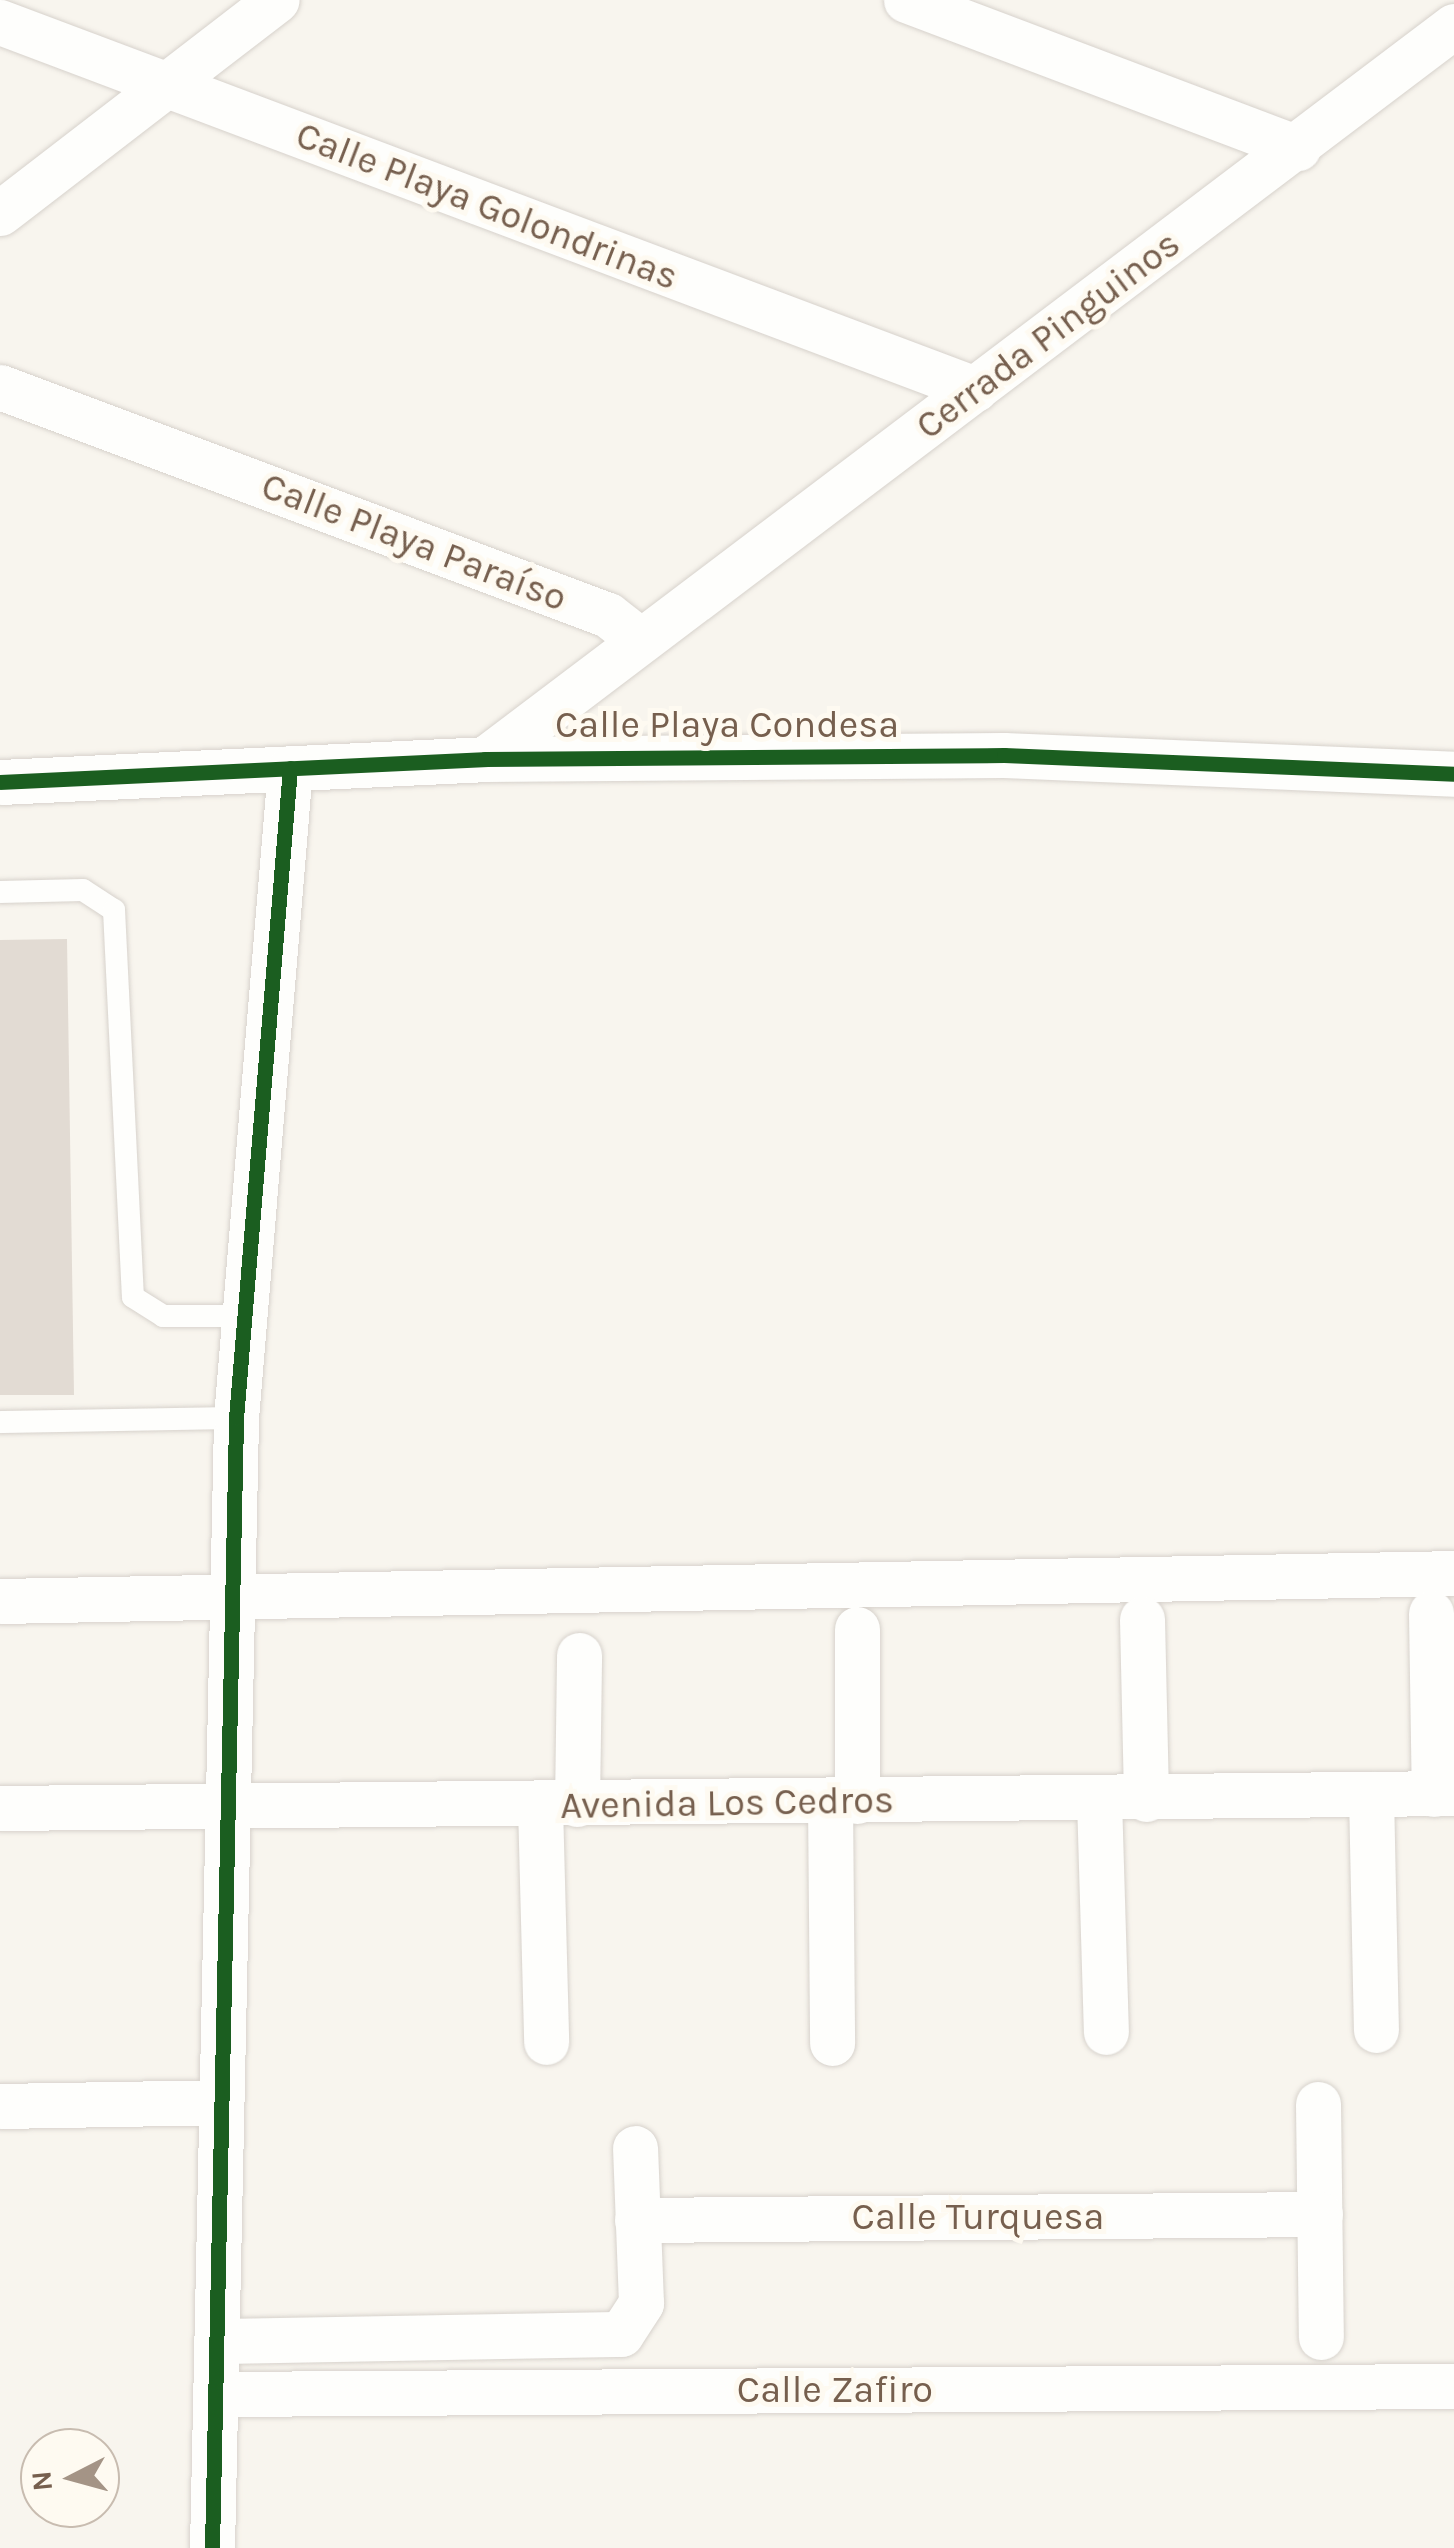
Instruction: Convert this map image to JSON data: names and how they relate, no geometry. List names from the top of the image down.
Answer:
{
  "streets": {
    "street": [
      "Calle Playa Golondrinas",
      "Cerrada Pinguinos",
      "Calle Playa Paraíso",
      "Calle Playa Condesa",
      "Avenida Los Cedros",
      "Calle Turquesa",
      "Calle Zafiro"
    ]
  },
  "crossings": [
    ["Calle Playa Golondrinas", "Cerrada Pinguinos"],
    ["Cerrada Pinguinos", "Calle Playa Paraíso"]
  ],
  "north": "left"
}
